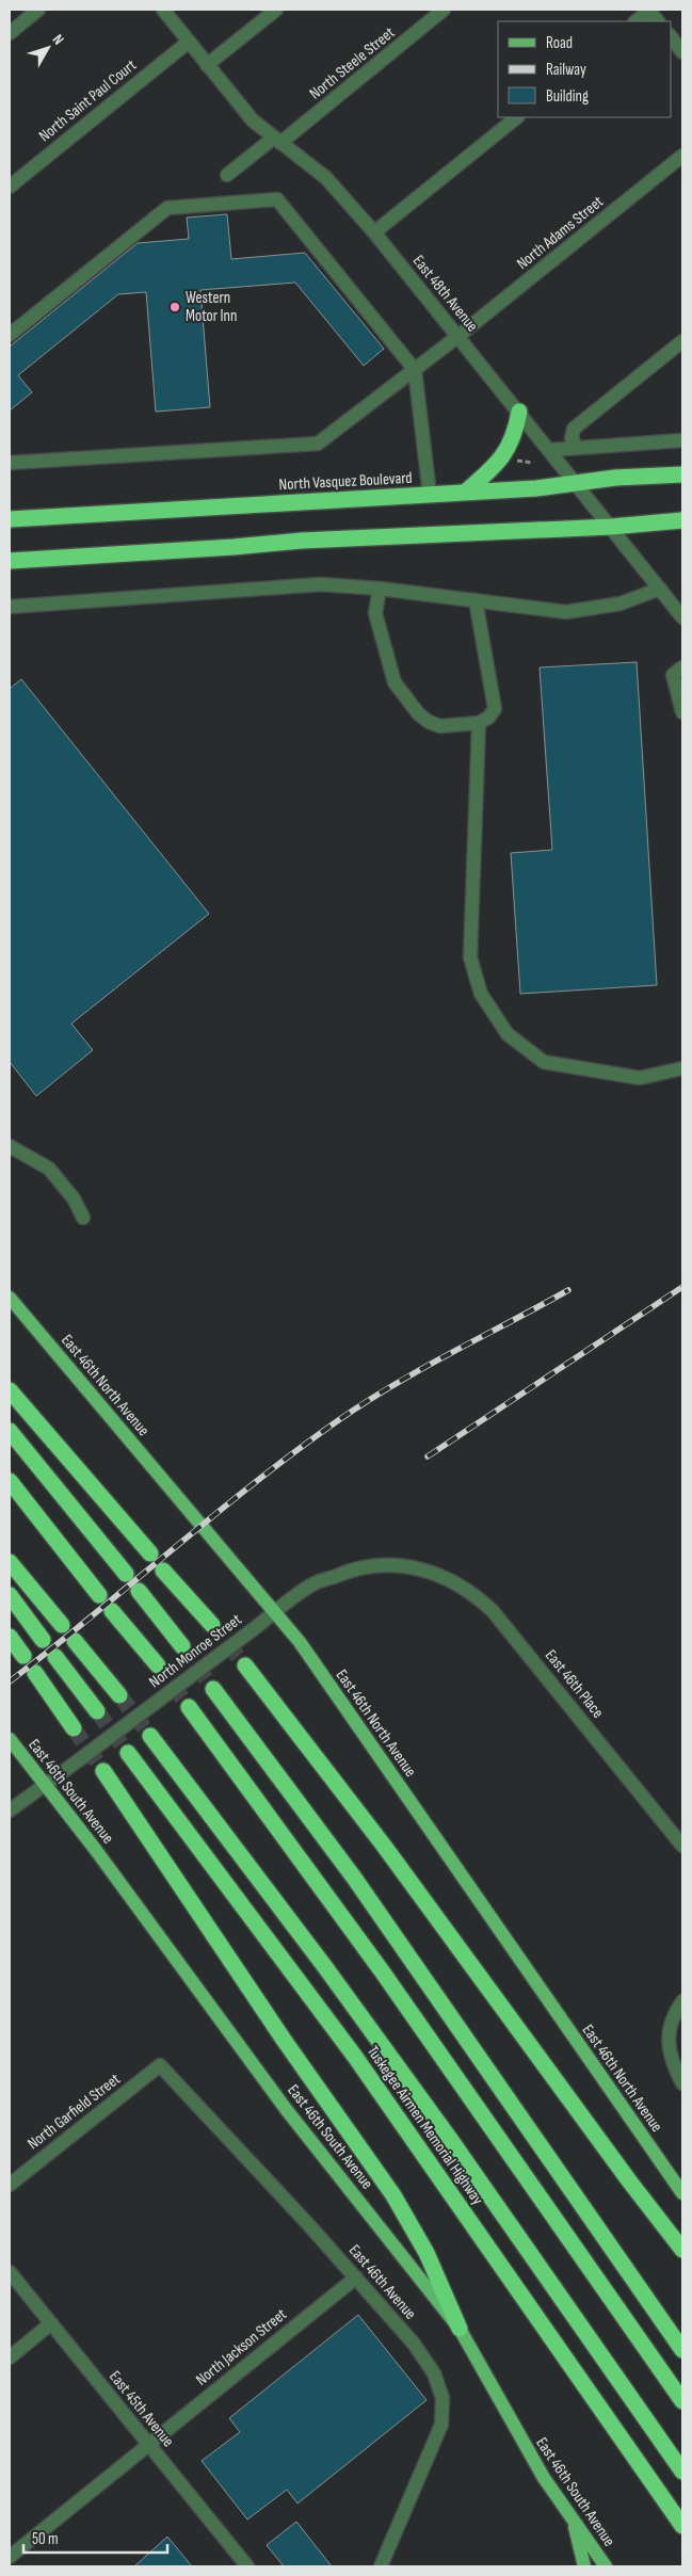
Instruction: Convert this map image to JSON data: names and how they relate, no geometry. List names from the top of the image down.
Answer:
{
  "streets": {
    "highway": ["North Vasquez Boulevard", "Tuskegee Airmen Memorial Highway"],
    "main road": ["East 46th North Avenue", "East 46th South Avenue"],
    "street": [
      "North Steele Street",
      "North Saint Paul Court",
      "North Adams Street",
      "East 48th Avenue",
      "North Monroe Street",
      "East 46th Place",
      "North Garfield Street",
      "East 46th Avenue",
      "North Jackson Street",
      "East 45th Avenue"
    ]
  },
  "crossings": [
    ["North Steele Street", "East 48th Avenue"],
    ["North Saint Paul Court", "East 48th Avenue"],
    ["North Adams Street", "East 48th Avenue"],
    ["East 48th Avenue", "North Vasquez Boulevard"],
    ["East 46th North Avenue", "North Monroe Street"],
    ["North Monroe Street", "East 46th Place"],
    ["North Monroe Street", "East 46th South Avenue"],
    ["North Garfield Street", "East 46th Avenue"],
    ["East 46th Avenue", "North Jackson Street"],
    ["North Jackson Street", "East 45th Avenue"]
  ],
  "places": ["Western Motor Inn"],
  "legend": ["Road", "Railway", "Building"],
  "scale_bar": "50 m",
  "north": "top right"
}
